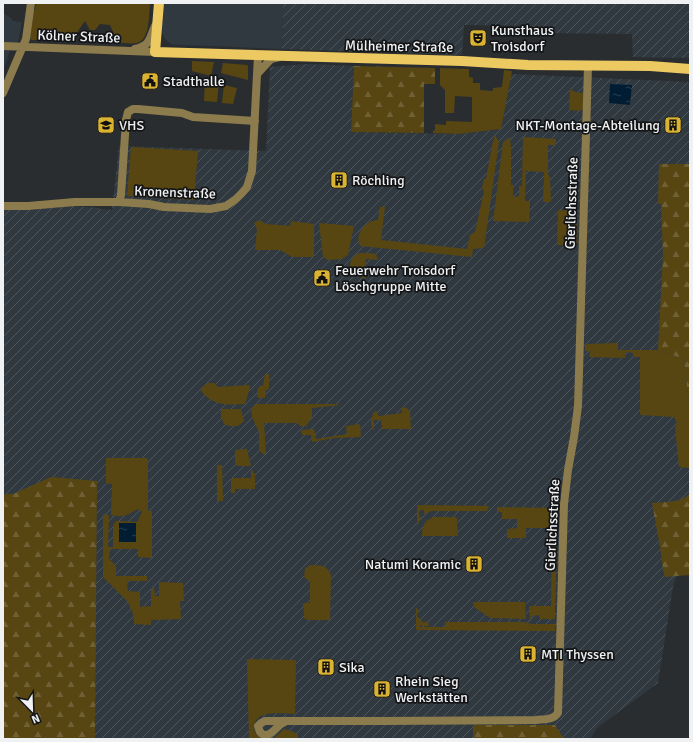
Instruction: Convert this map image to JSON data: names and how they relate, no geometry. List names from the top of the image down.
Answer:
{
  "streets": {
    "main road": ["Mülheimer Straße"],
    "street": ["Kölner Straße", "Kronenstraße", "Gierlichsstraße"]
  },
  "crossings": [
    ["Kölner Straße", "Mülheimer Straße"],
    ["Mülheimer Straße", "Kronenstraße"],
    ["Mülheimer Straße", "Gierlichsstraße"]
  ],
  "places": {
    "theatre": ["Kunsthaus Troisdorf"],
    "public building": ["Stadthalle", "Feuerwehr Troisdorf Löschgruppe Mitte"],
    "school or university": ["VHS"],
    "building": [
      "NKT-Montage-Abteilung",
      "Röchling",
      "Natumi Koramic",
      "MTI Thyssen",
      "Sika",
      "Rhein Sieg Werkstätten"
    ]
  },
  "north": "bottom right"
}
